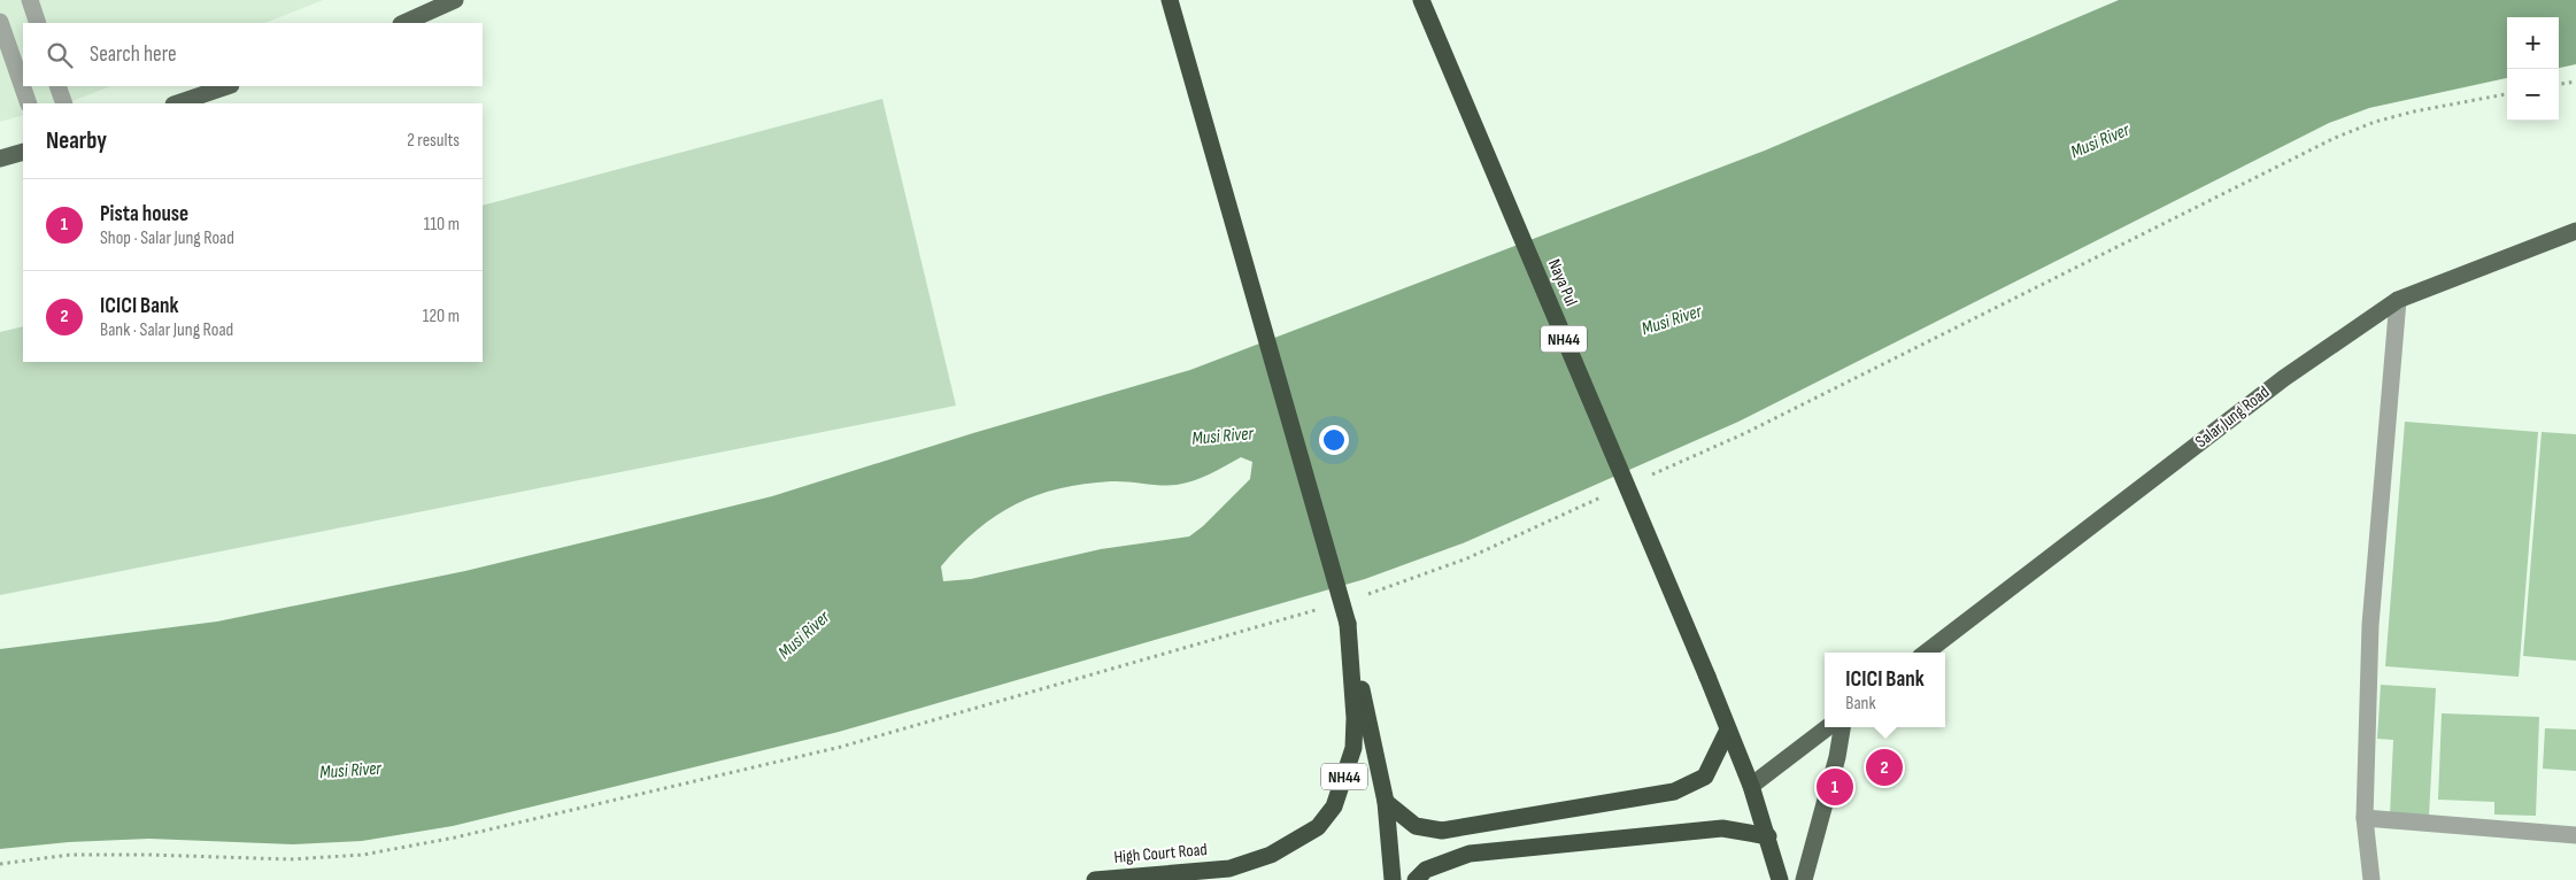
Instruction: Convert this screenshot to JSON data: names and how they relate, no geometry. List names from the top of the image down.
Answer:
{
  "streets": {
    "highway": ["Naya Pul", "NH44", "High Court Road"],
    "main road": ["Salar Jung Road"]
  },
  "crossings": [
    ["Naya Pul", "NH44"],
    ["NH44", "High Court Road"]
  ],
  "water": ["Musi River"],
  "page": {
    "map_buttons": ["+", "−"],
    "search": "Search here",
    "heading": ["Nearby", "2 results"],
    "list": [
      {
        "mark": "1",
        "name": "Pista house",
        "note": "Shop · Salar Jung Road",
        "value": "110 m"
      },
      {
        "mark": "2",
        "name": "ICICI Bank",
        "note": "Bank · Salar Jung Road",
        "value": "120 m"
      }
    ],
    "popup": ["ICICI Bank", "Bank"],
    "pins": ["2", "1"]
  }
}
